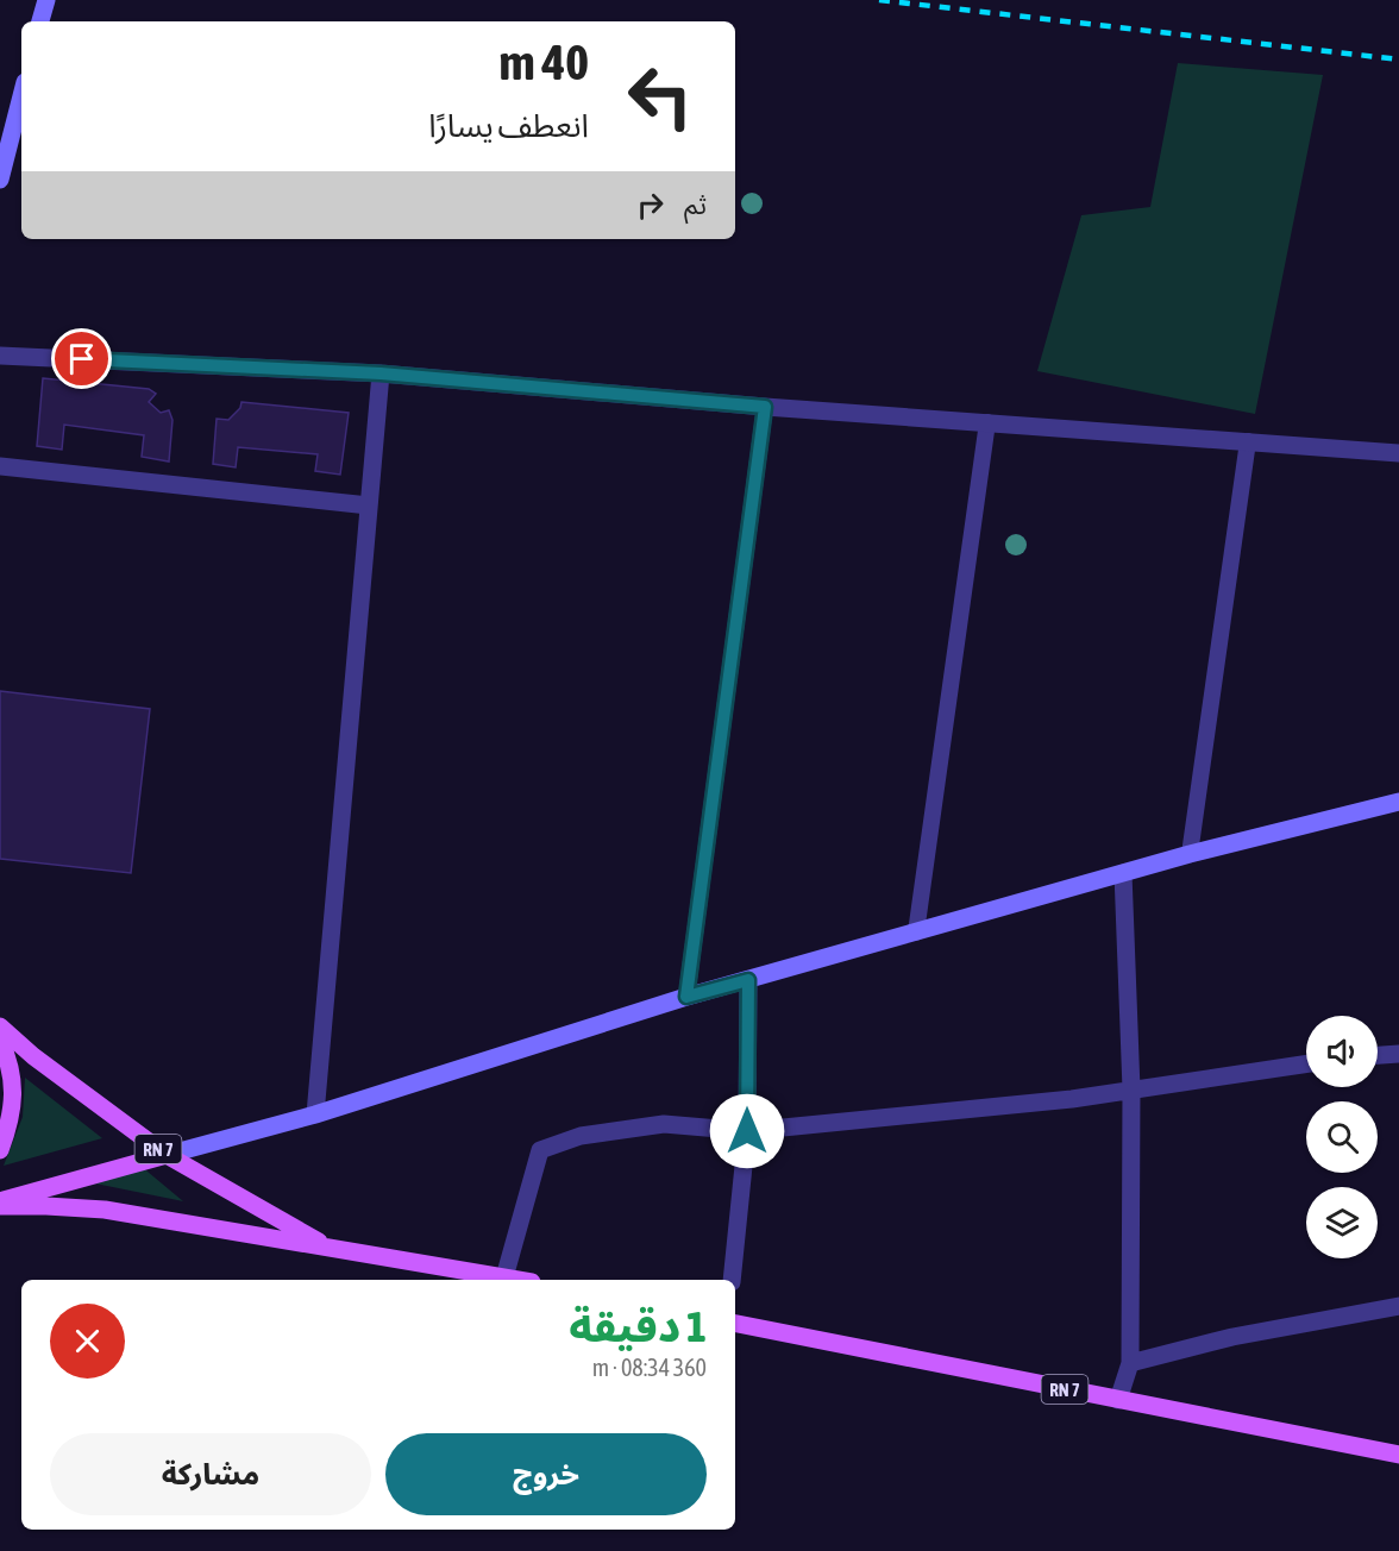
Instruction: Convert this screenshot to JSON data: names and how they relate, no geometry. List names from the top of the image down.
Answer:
{
  "streets": {
    "main road": ["RN 7"]
  },
  "page": {
    "turn": ["40 m", "انعطف يسارًا"],
    "then": "ثم",
    "heading": ["1 دقيقة", "360 m · 08:34"],
    "buttons": ["خروج", "مشاركة"]
  }
}
